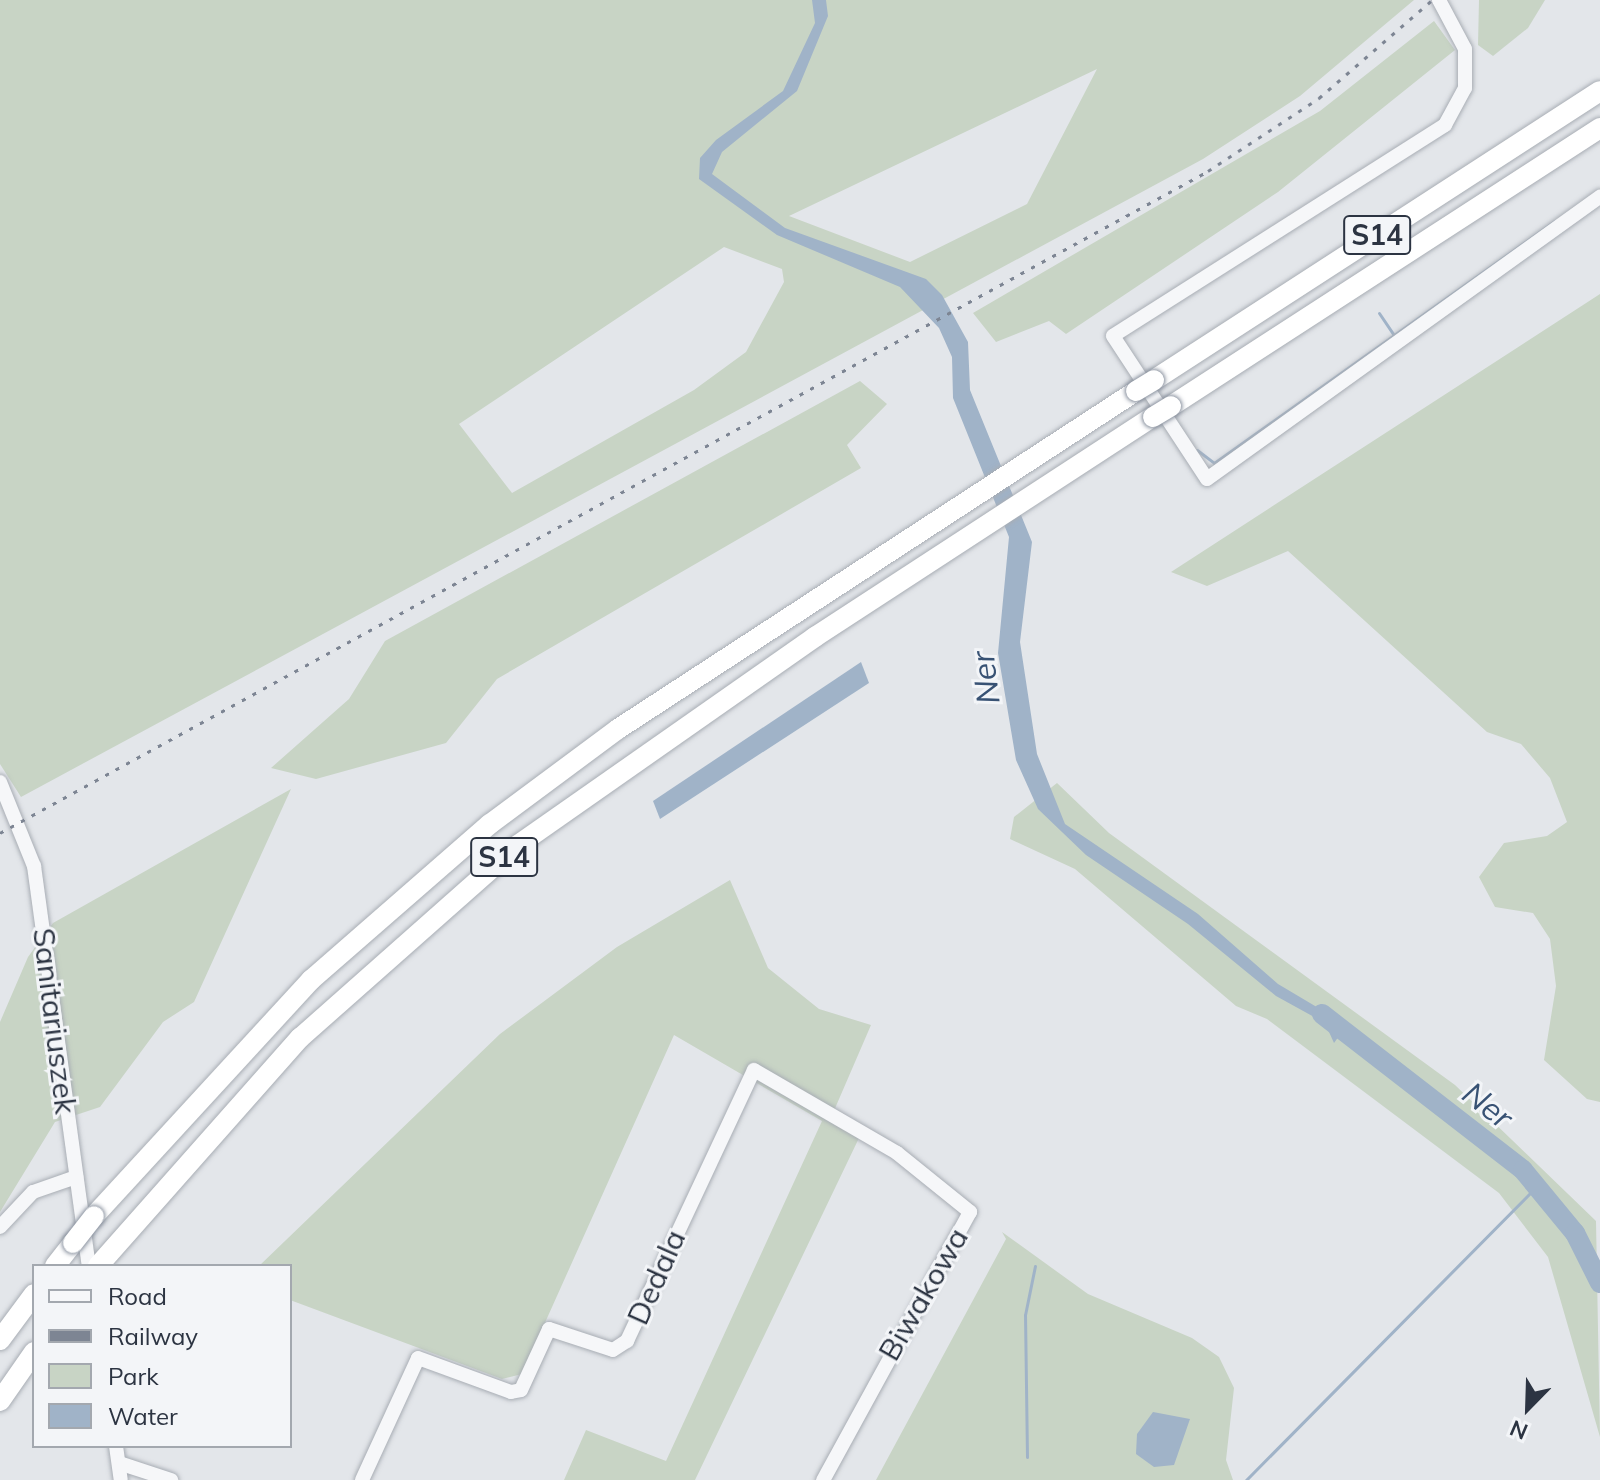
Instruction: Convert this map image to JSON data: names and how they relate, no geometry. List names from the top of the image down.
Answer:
{
  "streets": {
    "highway": ["S14"],
    "street": ["Sanitariuszek", "Dedala", "Biwakowa"]
  },
  "crossings": [
    ["Dedala", "Biwakowa"]
  ],
  "water": ["Ner"],
  "legend": [
    "Road",
    "Railway",
    "Park",
    "Water"
  ],
  "north": "bottom left"
}
